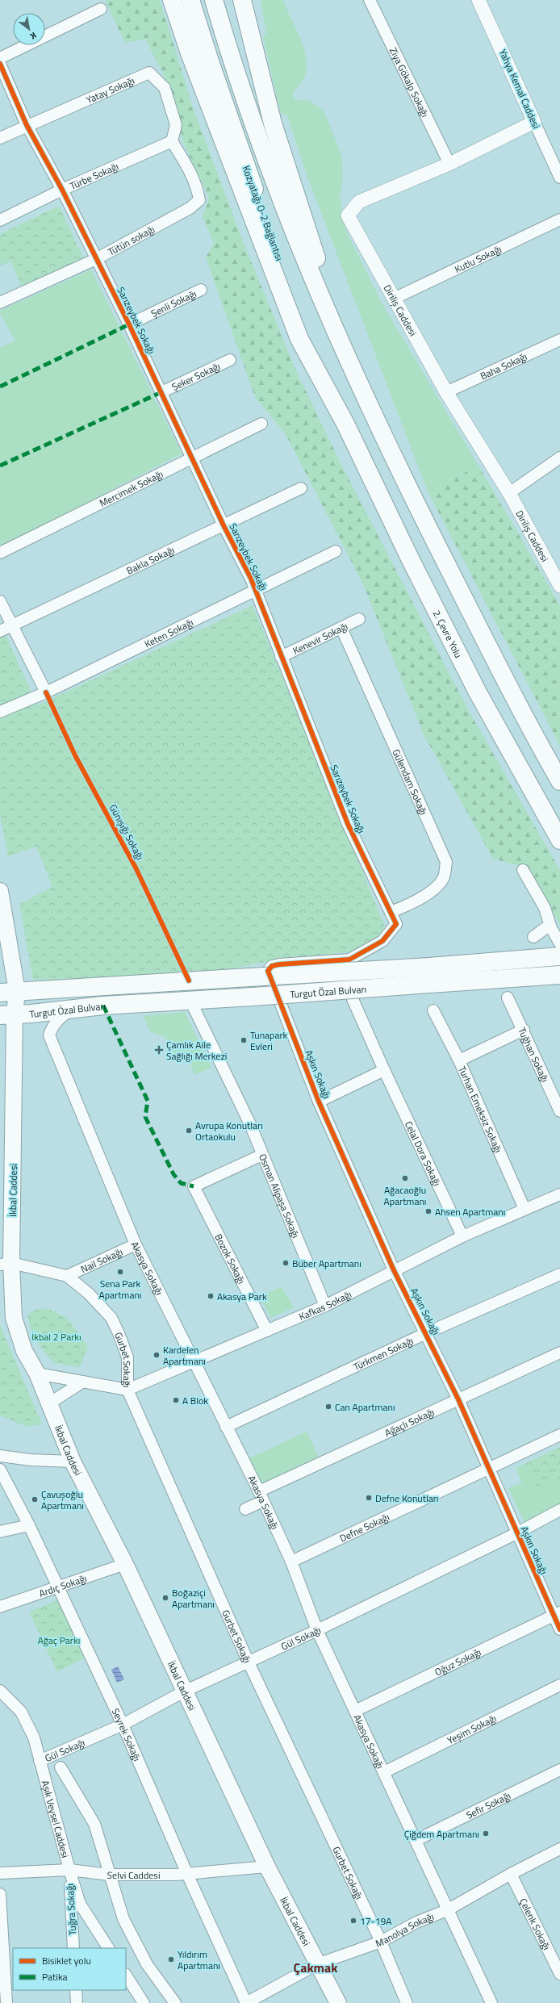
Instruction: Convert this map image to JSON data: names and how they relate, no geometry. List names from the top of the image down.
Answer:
{
  "streets": {
    "main road": [
      "Kozyatağı O-2 Bağlantısı",
      "2. Çevre Yolu",
      "Turgut Özal Bulvarı",
      "İkbal Caddesi"
    ],
    "street": [
      "Ziya Gökalp Sokağı",
      "Yahya Kemal Caddesi",
      "Yatay Sokağı",
      "Türbe Sokağı",
      "Tütün sokağı",
      "Kutlu Sokağı",
      "Şenli Sokağı",
      "Diriliş Caddesi",
      "Sarızeybek Sokağı",
      "Baha Sokağı",
      "Şeker Sokağı",
      "Mercimek Sokağı",
      "Bakla Sokağı",
      "Keten Sokağı",
      "Kenevir Sokağı",
      "Gülendam Sokağı",
      "Tuğhan Sokağı",
      "Aşkın Sokağı",
      "Turhan Emeksiz Sokağı",
      "Celal Dora Sokağı",
      "Osman Alipaşa Sokağı",
      "Bozok Sokağı",
      "Nail Sokağı",
      "Akasya Sokağı",
      "Kafkas Sokağı",
      "Türkmen Sokağı",
      "Gurbet Sokağı",
      "Ağaçlı Sokağı",
      "Defne Sokağı",
      "Ardıç Sokağı",
      "Gül Sokağı",
      "Oğuz Sokağı",
      "Yeşim Sokağı",
      "Seyrek Sokağı",
      "Sefir Sokağı",
      "Aşık Veysel Caddesi",
      "Selvi Caddesi",
      "Tuğra Sokağı",
      "Çelenk Sokağı",
      "Manolya Sokağı"
    ],
    "cycle path": ["Günışığı Sokağı"]
  },
  "crossings": [
    ["Ziya Gökalp Sokağı", "Diriliş Caddesi"],
    ["Yahya Kemal Caddesi", "Diriliş Caddesi"],
    ["Yatay Sokağı", "Türbe Sokağı"],
    ["Yatay Sokağı", "Tütün sokağı"],
    ["Yatay Sokağı", "Sarızeybek Sokağı"],
    ["Türbe Sokağı", "Tütün sokağı"],
    ["Türbe Sokağı", "Sarızeybek Sokağı"],
    ["Kozyatağı O-2 Bağlantısı", "2. Çevre Yolu"],
    ["Tütün sokağı", "Sarızeybek Sokağı"],
    ["Kutlu Sokağı", "Diriliş Caddesi"],
    ["Şenli Sokağı", "Sarızeybek Sokağı"],
    ["Diriliş Caddesi", "Baha Sokağı"],
    ["Sarızeybek Sokağı", "Şeker Sokağı"],
    ["Sarızeybek Sokağı", "Mercimek Sokağı"],
    ["Sarızeybek Sokağı", "Bakla Sokağı"],
    ["Sarızeybek Sokağı", "Keten Sokağı"],
    ["Sarızeybek Sokağı", "Kenevir Sokağı"],
    ["Sarızeybek Sokağı", "Gülendam Sokağı"],
    ["Sarızeybek Sokağı", "Aşkın Sokağı"],
    ["Sarızeybek Sokağı", "Celal Dora Sokağı"],
    ["Kenevir Sokağı", "Gülendam Sokağı"],
    ["Turgut Özal Bulvarı", "İkbal Caddesi"],
    ["Turgut Özal Bulvarı", "Osman Alipaşa Sokağı"],
    ["Turgut Özal Bulvarı", "Akasya Sokağı"],
    ["Aşkın Sokağı", "Kafkas Sokağı"],
    ["Aşkın Sokağı", "Türkmen Sokağı"],
    ["Aşkın Sokağı", "Ağaçlı Sokağı"],
    ["Aşkın Sokağı", "Defne Sokağı"],
    ["Aşkın Sokağı", "Gül Sokağı"],
    ["Aşkın Sokağı", "Oğuz Sokağı"],
    ["Turhan Emeksiz Sokağı", "Kafkas Sokağı"],
    ["Celal Dora Sokağı", "Kafkas Sokağı"],
    ["İkbal Caddesi", "Gurbet Sokağı"],
    ["İkbal Caddesi", "Ardıç Sokağı"],
    ["İkbal Caddesi", "Gül Sokağı"],
    ["İkbal Caddesi", "Selvi Caddesi"],
    ["İkbal Caddesi", "Manolya Sokağı"],
    ["Osman Alipaşa Sokağı", "Bozok Sokağı"],
    ["Osman Alipaşa Sokağı", "Kafkas Sokağı"],
    ["Bozok Sokağı", "Kafkas Sokağı"],
    ["Nail Sokağı", "Akasya Sokağı"],
    ["Nail Sokağı", "Gurbet Sokağı"],
    ["Akasya Sokağı", "Kafkas Sokağı"],
    ["Akasya Sokağı", "Türkmen Sokağı"],
    ["Akasya Sokağı", "Ağaçlı Sokağı"],
    ["Akasya Sokağı", "Defne Sokağı"],
    ["Akasya Sokağı", "Gül Sokağı"],
    ["Akasya Sokağı", "Oğuz Sokağı"],
    ["Akasya Sokağı", "Yeşim Sokağı"],
    ["Akasya Sokağı", "Sefir Sokağı"],
    ["Akasya Sokağı", "Manolya Sokağı"],
    ["Kafkas Sokağı", "Gurbet Sokağı"],
    ["Gurbet Sokağı", "Gül Sokağı"],
    ["Gurbet Sokağı", "Manolya Sokağı"],
    ["Ardıç Sokağı", "Seyrek Sokağı"],
    ["Gül Sokağı", "Seyrek Sokağı"],
    ["Gül Sokağı", "Aşık Veysel Caddesi"],
    ["Seyrek Sokağı", "Selvi Caddesi"],
    ["Seyrek Sokağı", "Manolya Sokağı"],
    ["Aşık Veysel Caddesi", "Selvi Caddesi"],
    ["Aşık Veysel Caddesi", "Tuğra Sokağı"],
    ["Selvi Caddesi", "Tuğra Sokağı"],
    ["Çelenk Sokağı", "Manolya Sokağı"]
  ],
  "districts": ["Çakmak"],
  "parks": ["İkbal 2 Parkı", "Ağaç Parkı"],
  "places": {
    "other": [
      "Tunapark Evleri",
      "Avrupa Konutları Ortaokulu",
      "Ağacaoğlu Apartmanı",
      "Ahsen Apartmanı",
      "Büber Apartmanı",
      "Sena Park Apartmanı",
      "Akasya Park",
      "Kardelen Apartmanı",
      "A Blok",
      "Can Apartmanı",
      "Defne Konutları",
      "Çavuşoğlu Apartmanı",
      "Boğaziçi Apartmanı",
      "Çiğdem Apartmanı",
      "17-19A",
      "Yıldırım Apartmanı"
    ],
    "health": ["Çamlık Aile Sağlığı Merkezi"]
  },
  "legend": ["Bisiklet yolu", "Patika"],
  "north": "bottom right"
}
